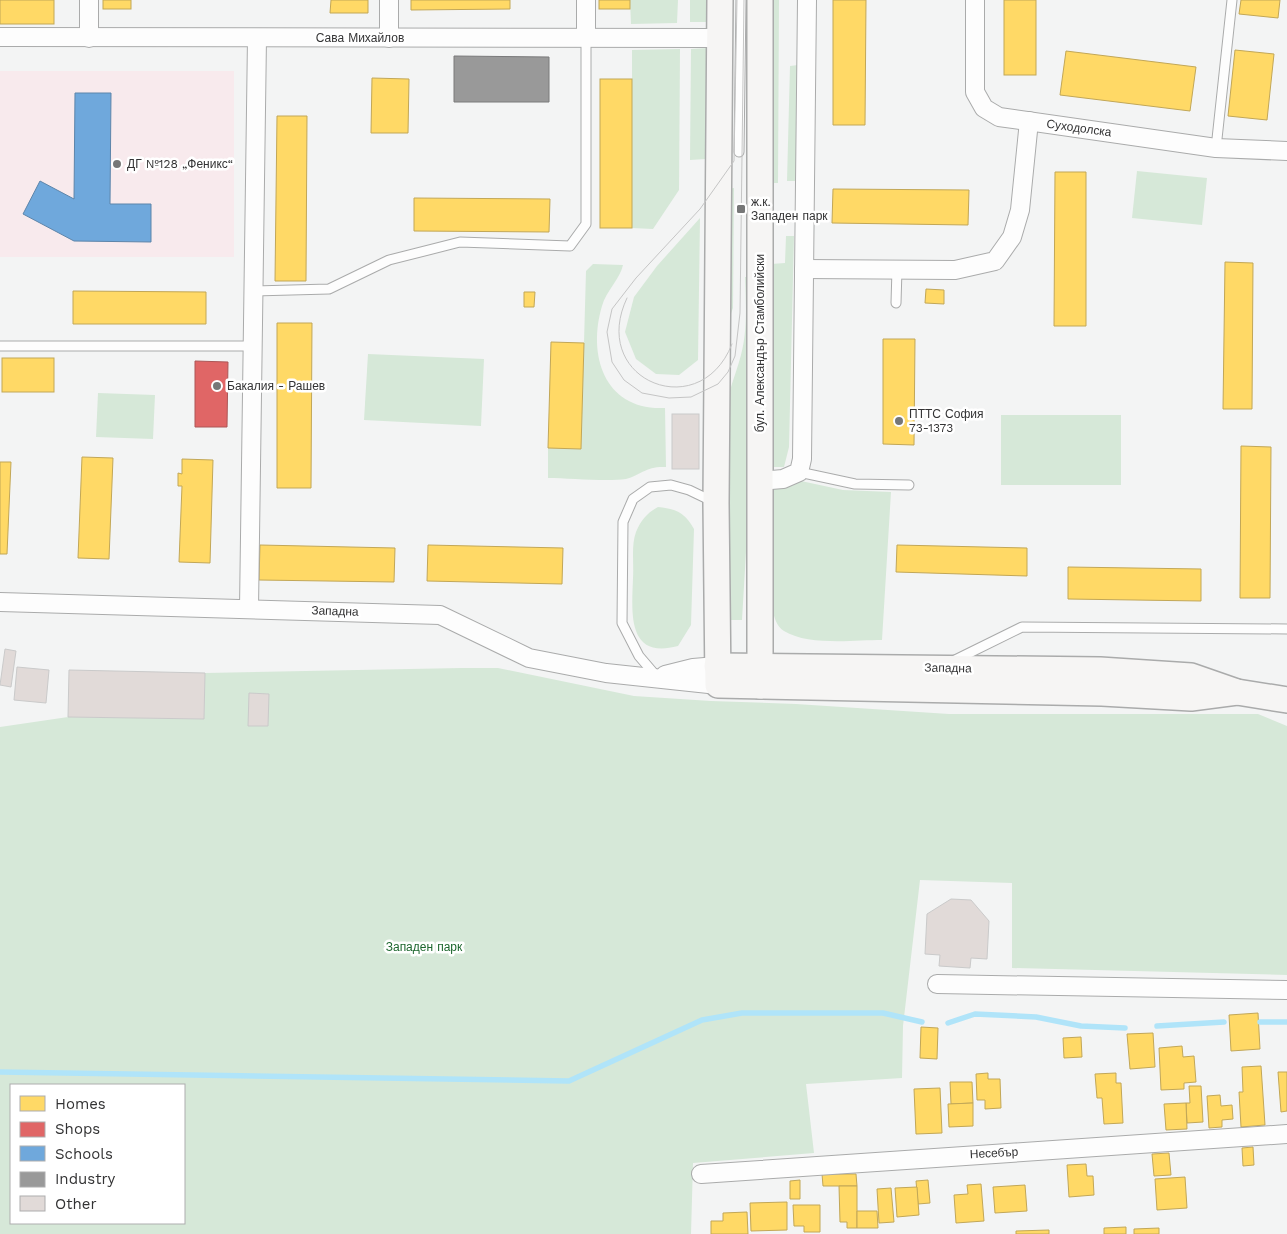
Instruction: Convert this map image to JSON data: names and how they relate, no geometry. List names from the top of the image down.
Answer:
{
  "streets": {
    "street": [
      "Сава Михайлов",
      "Суходолска",
      "бул. Александър Стамболийски",
      "Западна",
      "Несебър"
    ]
  },
  "crossings": [
    ["бул. Александър Стамболийски", "Западна"]
  ],
  "parks": ["Западен парк"],
  "places": {
    "other": ["ДГ №128 „Феникс“", "Бакалия - Рашев", "ПТТС София 73-1373"],
    "transit": ["ж.к. Западен парк"]
  },
  "legend": [
    "Homes",
    "Shops",
    "Schools",
    "Industry",
    "Other"
  ]
}
